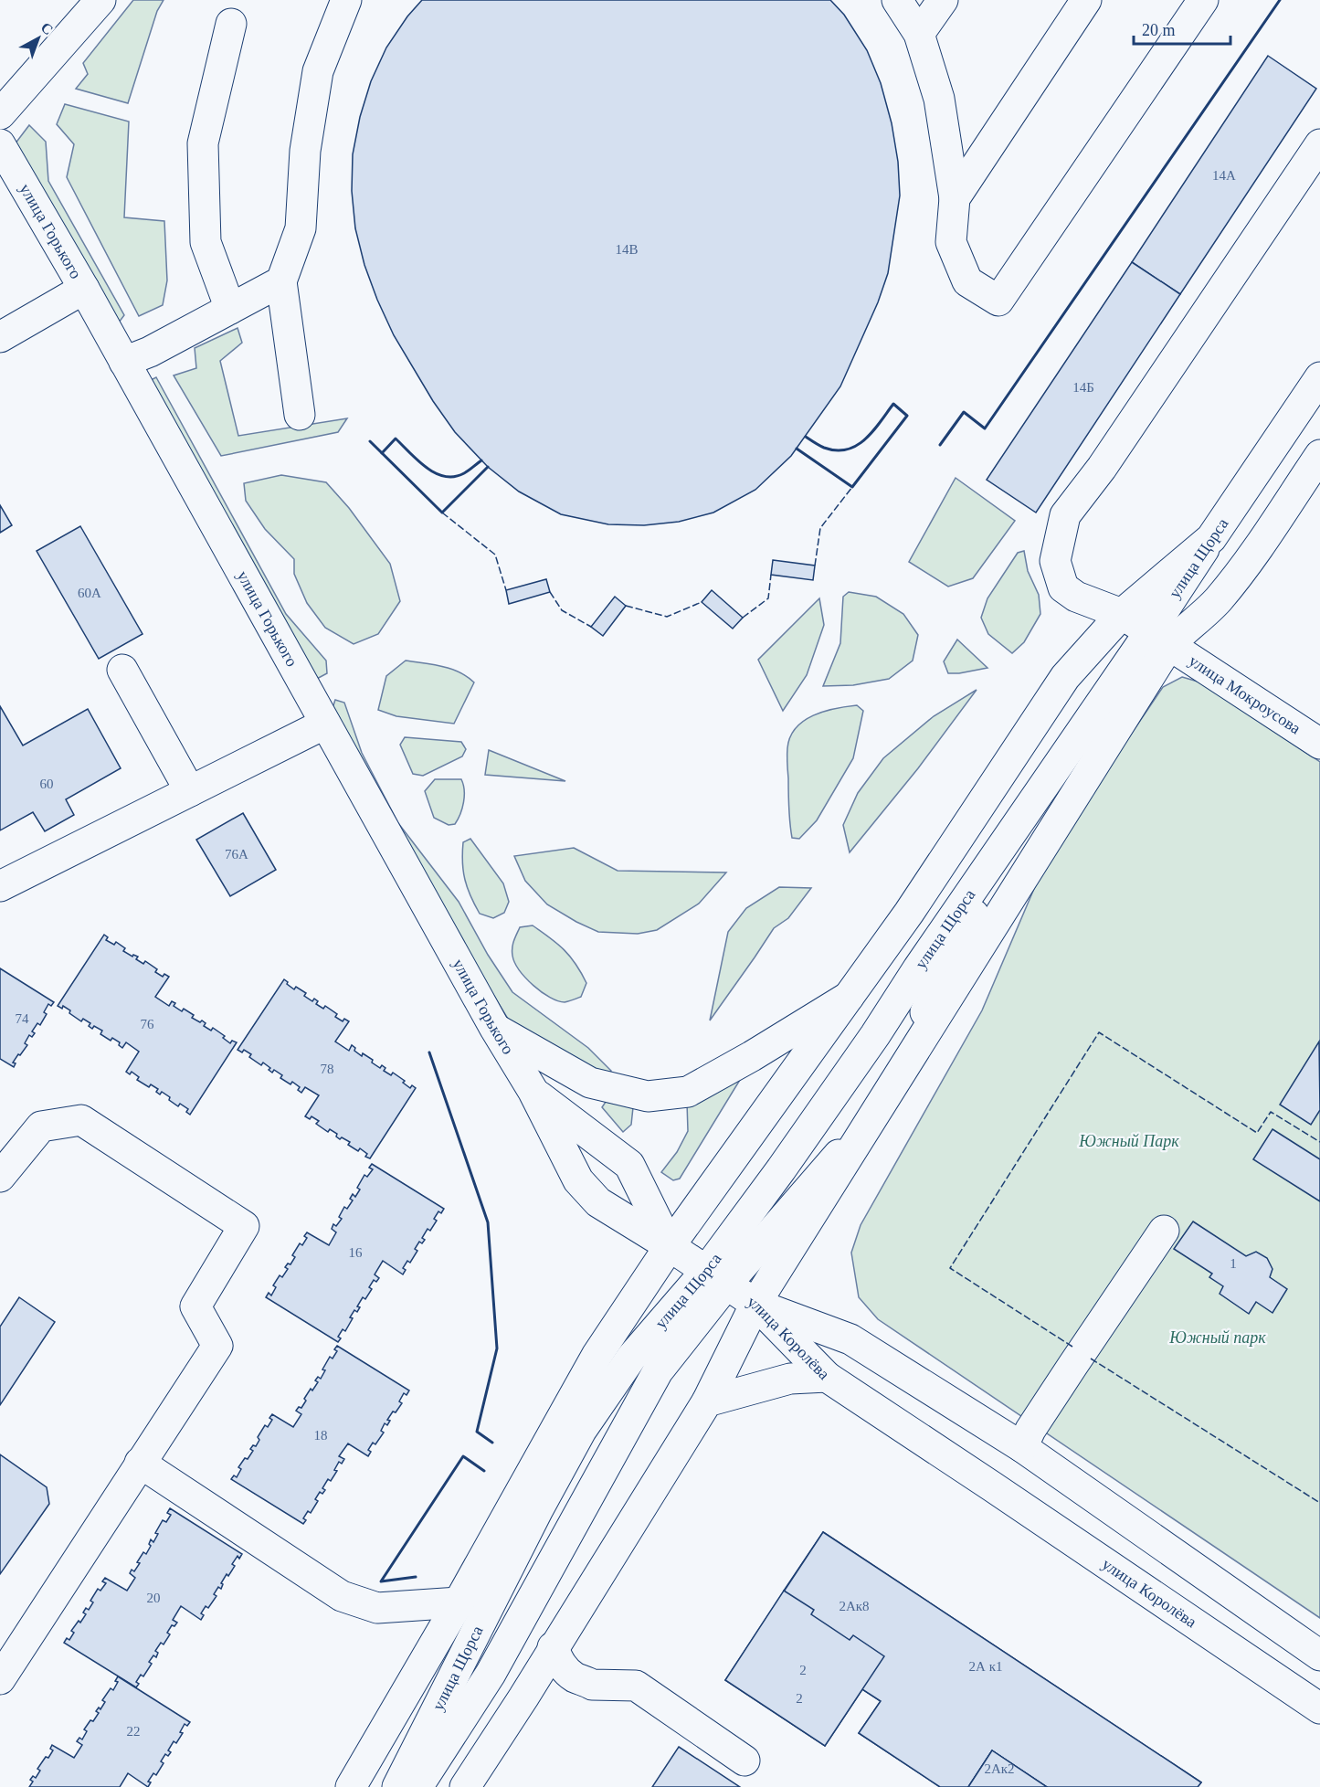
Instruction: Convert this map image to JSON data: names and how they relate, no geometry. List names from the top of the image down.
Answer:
{
  "streets": {
    "street": [
      "улица Горького",
      "улица Щорса",
      "улица Мокроусова",
      "улица Королёва"
    ]
  },
  "crossings": [
    ["улица Щорса", "улица Мокроусова"]
  ],
  "parks": ["Южный Парк", "Южный парк"],
  "house_numbers": [
    "14А",
    "14В",
    "14Б",
    "60А",
    "60",
    "76А",
    "74",
    "76",
    "78",
    "16",
    "1",
    "18",
    "20",
    "2Ак8",
    "2А к1",
    "2",
    "2",
    "22",
    "2Ак2"
  ],
  "scale_bar": "20 m",
  "north": "top right"
}
